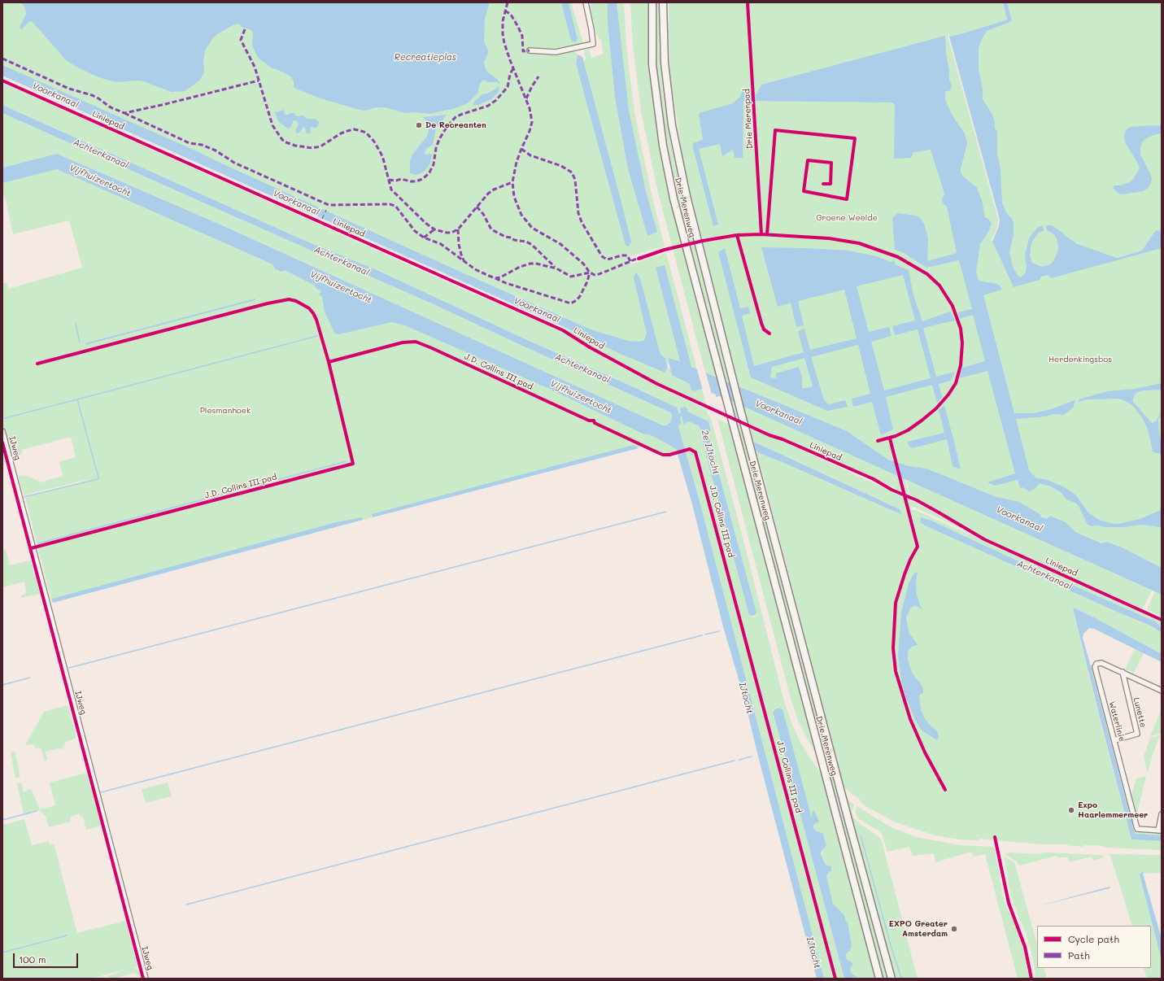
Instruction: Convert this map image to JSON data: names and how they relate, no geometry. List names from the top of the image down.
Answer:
{
  "streets": {
    "highway": ["Drie Merenweg"],
    "street": ["IJweg", "Lunette", "Waterlinie"],
    "cycle path": ["Drie Merenpad", "Liniepad", "J.D. Collins III pad"]
  },
  "crossings": [
    ["Lunette", "Waterlinie"]
  ],
  "water": [
    "Recreatieplas",
    "Voorkanaal",
    "Achterkanaal",
    "Vijfhuizertocht",
    "2e IJtocht",
    "IJtocht"
  ],
  "parks": ["Groene Weelde", "Herdenkingsbos", "Plesmanhoek"],
  "places": ["De Recreanten", "Expo Haarlemmermeer", "EXPO Greater Amsterdam"],
  "legend": ["Cycle path", "Path"],
  "scale_bar": "100 m"
}
